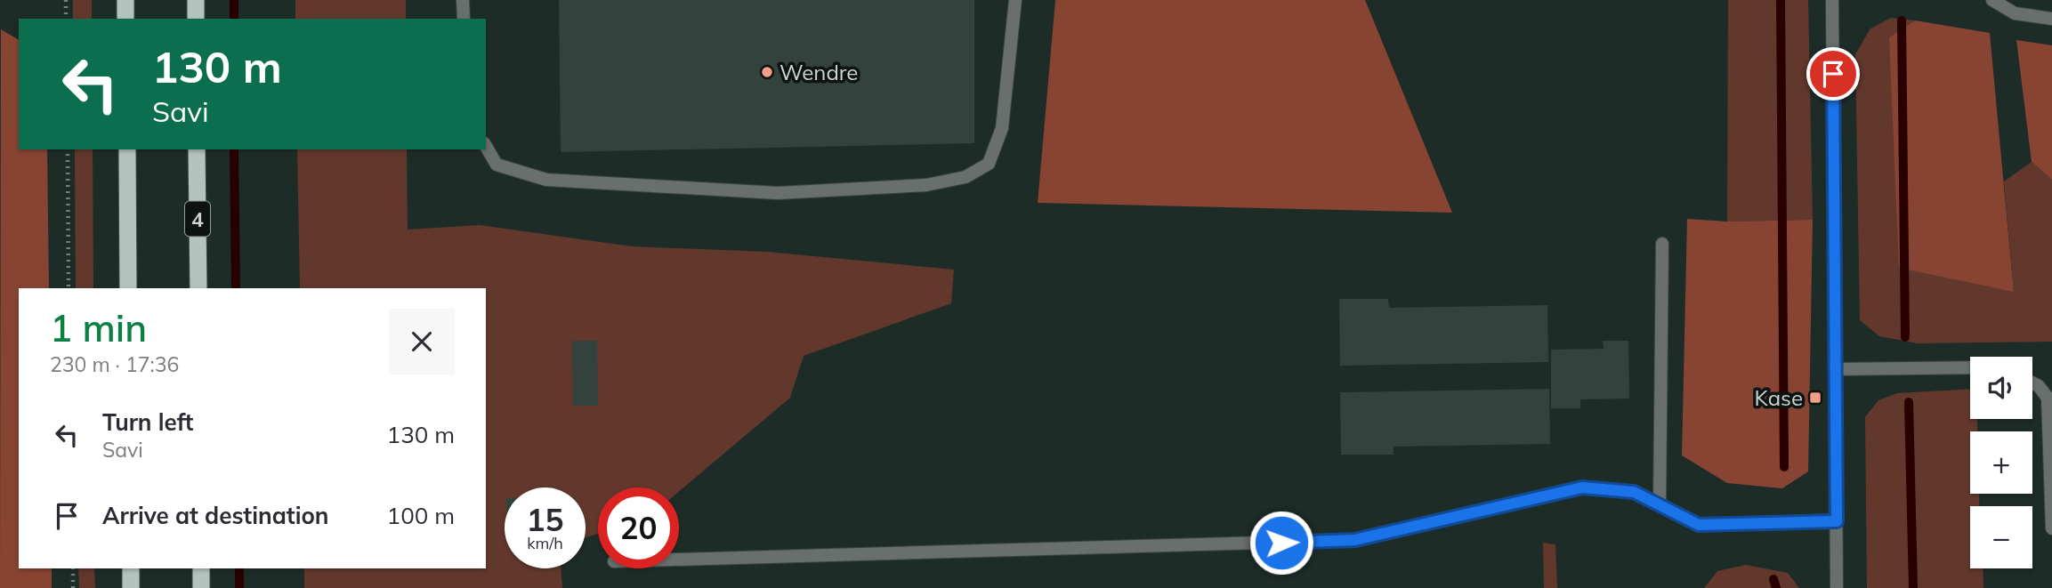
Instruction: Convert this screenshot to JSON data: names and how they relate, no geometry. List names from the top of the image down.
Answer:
{
  "streets": {
    "highway": ["4"]
  },
  "places": {
    "other": ["Wendre"],
    "transit": ["Kase"]
  },
  "page": {
    "turn": ["130 m", "Savi"],
    "heading": ["1 min", "230 m · 17:36"],
    "map_buttons": ["+", "−"],
    "list": [
      {
        "name": "Turn left",
        "note": "Savi",
        "value": "130 m"
      },
      {
        "name": "Arrive at destination",
        "value": "100 m"
      }
    ],
    "speed": "15 km/h",
    "limit": "20"
  }
}
